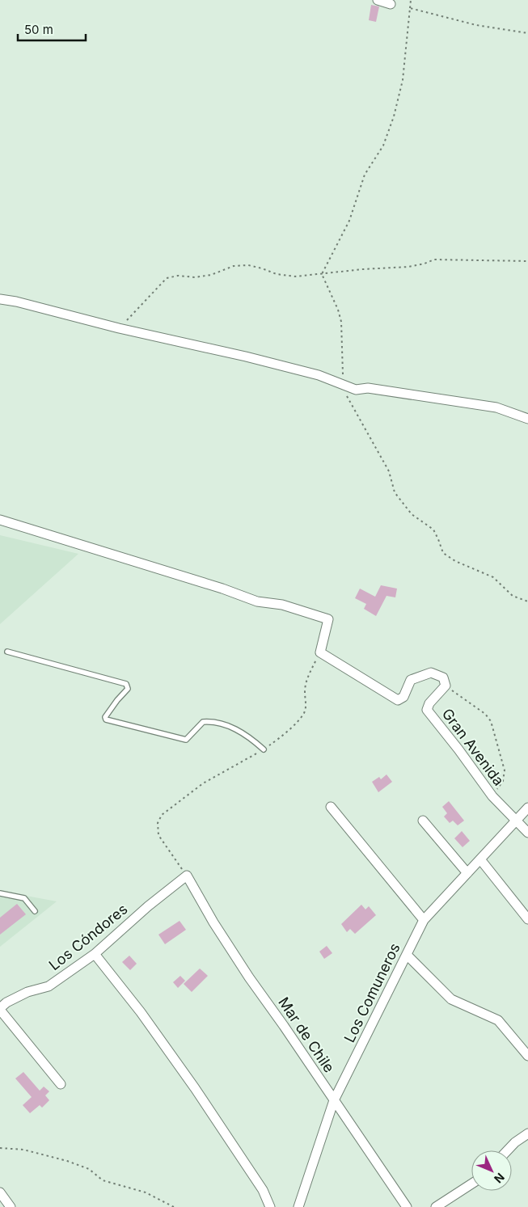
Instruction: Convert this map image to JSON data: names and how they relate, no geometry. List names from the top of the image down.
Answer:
{
  "streets": {
    "street": [
      "Gran Avenida",
      "Los Cóndores",
      "Los Comuneros",
      "Mar de Chile"
    ]
  },
  "crossings": [
    ["Gran Avenida", "Los Comuneros"],
    ["Los Cóndores", "Mar de Chile"],
    ["Los Comuneros", "Mar de Chile"]
  ],
  "scale_bar": "50 m",
  "north": "bottom right"
}
